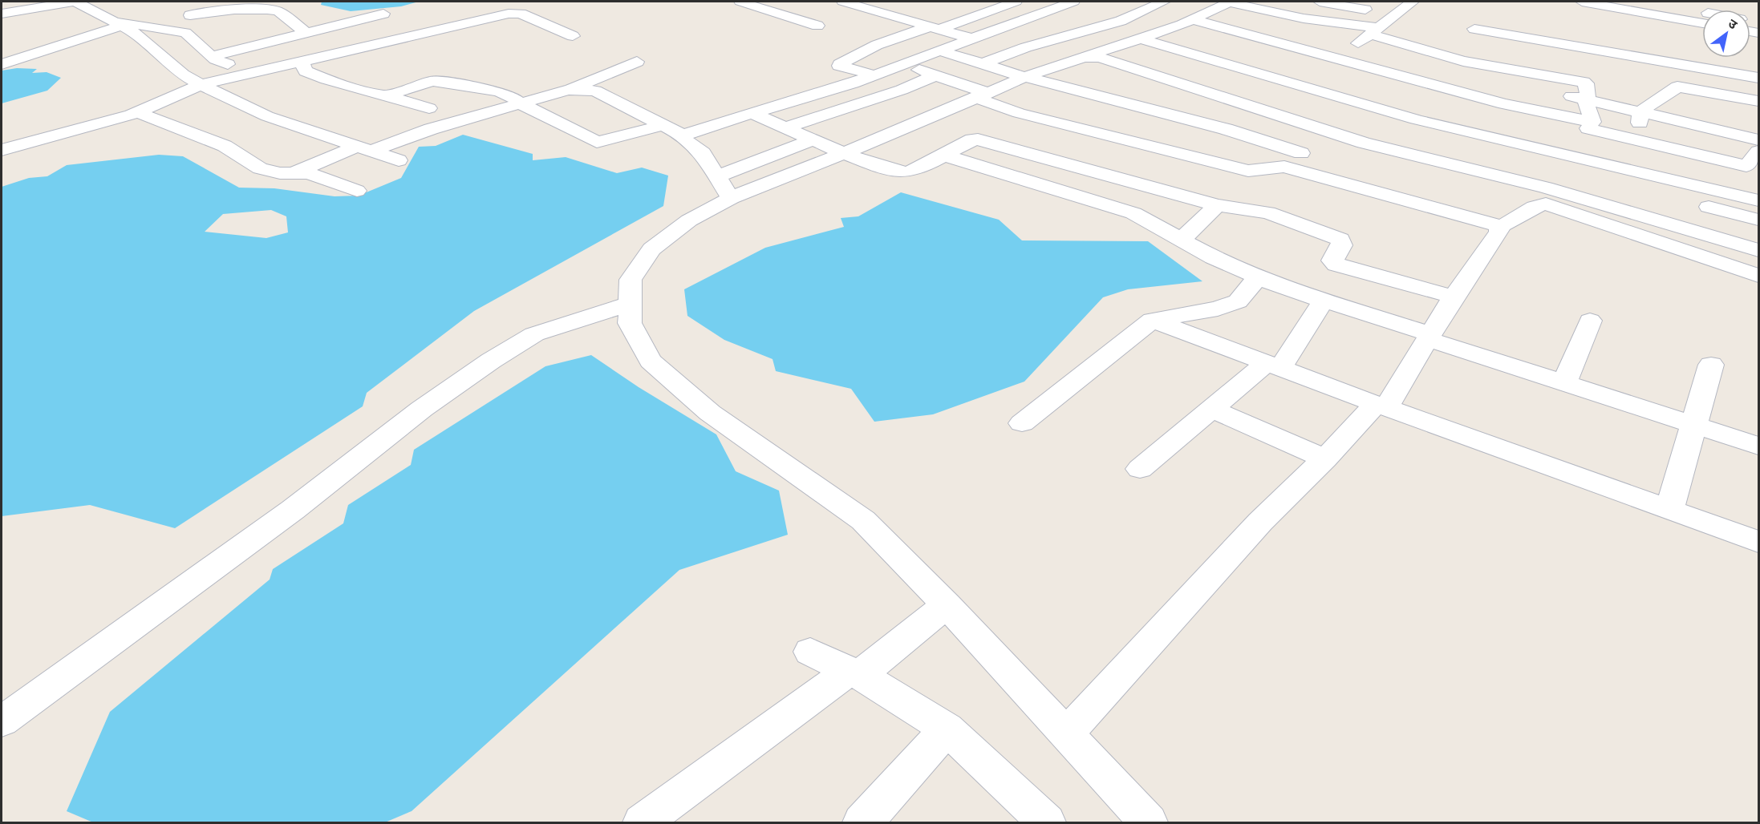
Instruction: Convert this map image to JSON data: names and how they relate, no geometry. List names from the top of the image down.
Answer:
{
  "north": "top right"
}
